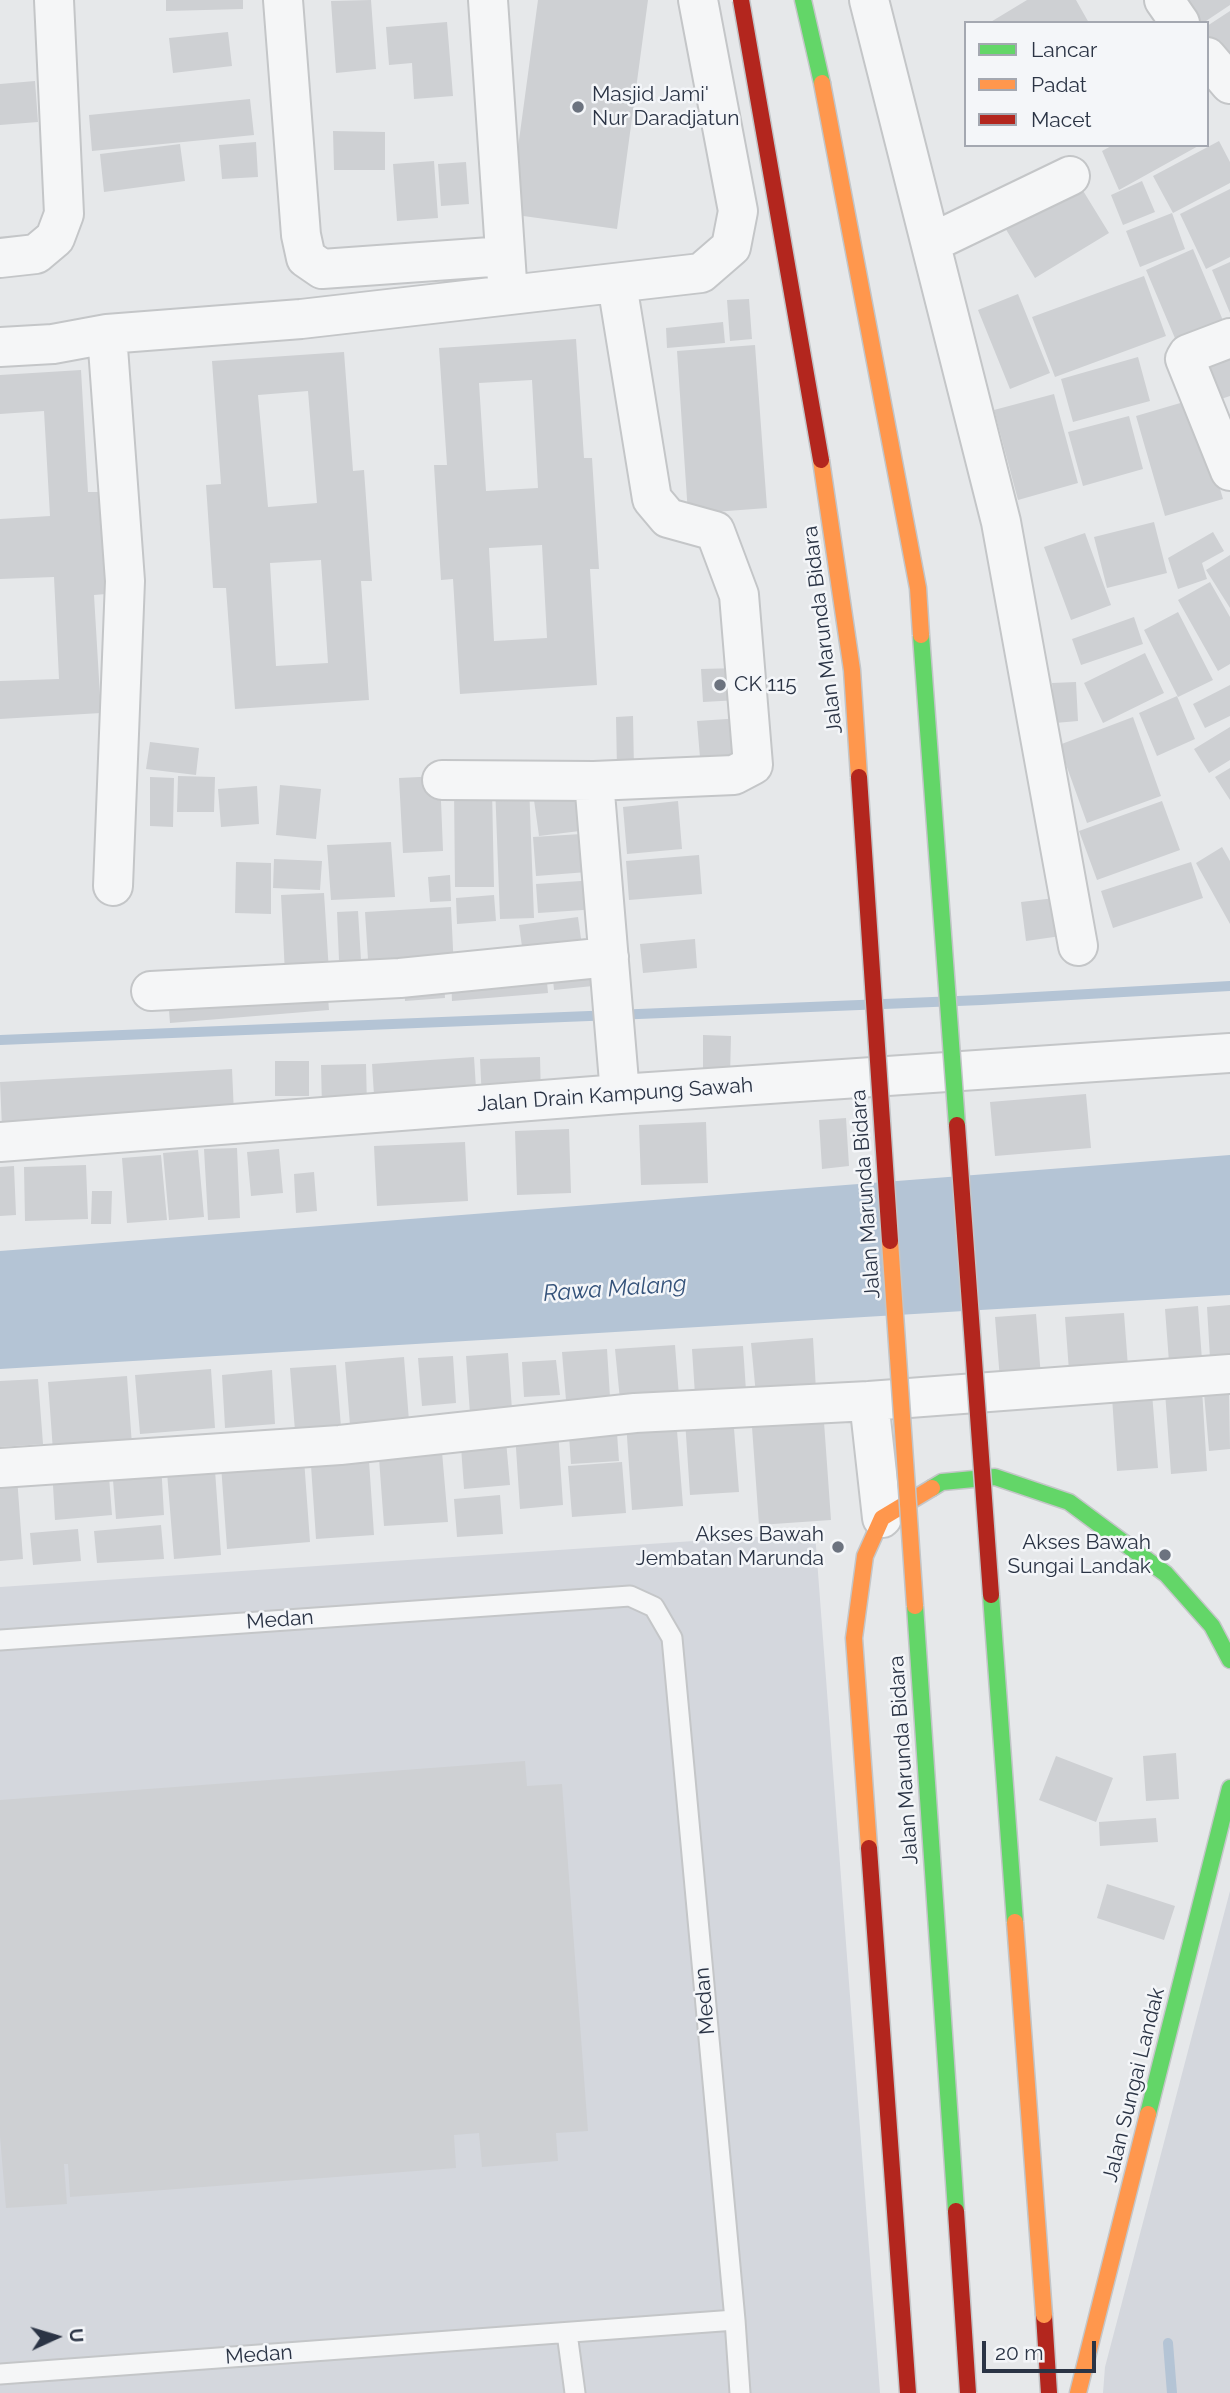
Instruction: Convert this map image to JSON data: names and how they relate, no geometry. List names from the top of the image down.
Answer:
{
  "streets": {
    "main road": ["Jalan Marunda Bidara", "Jalan Sungai Landak"],
    "street": ["Jalan Drain Kampung Sawah"],
    "lane": ["Medan"]
  },
  "water": ["Rawa Malang"],
  "places": [
    "Masjid Jami' Nur Daradjatun",
    "CK 115",
    "Akses Bawah Jembatan Marunda",
    "Akses Bawah Sungai Landak"
  ],
  "legend": ["Lancar", "Padat", "Macet"],
  "scale_bar": "20 m",
  "north": "right"
}
